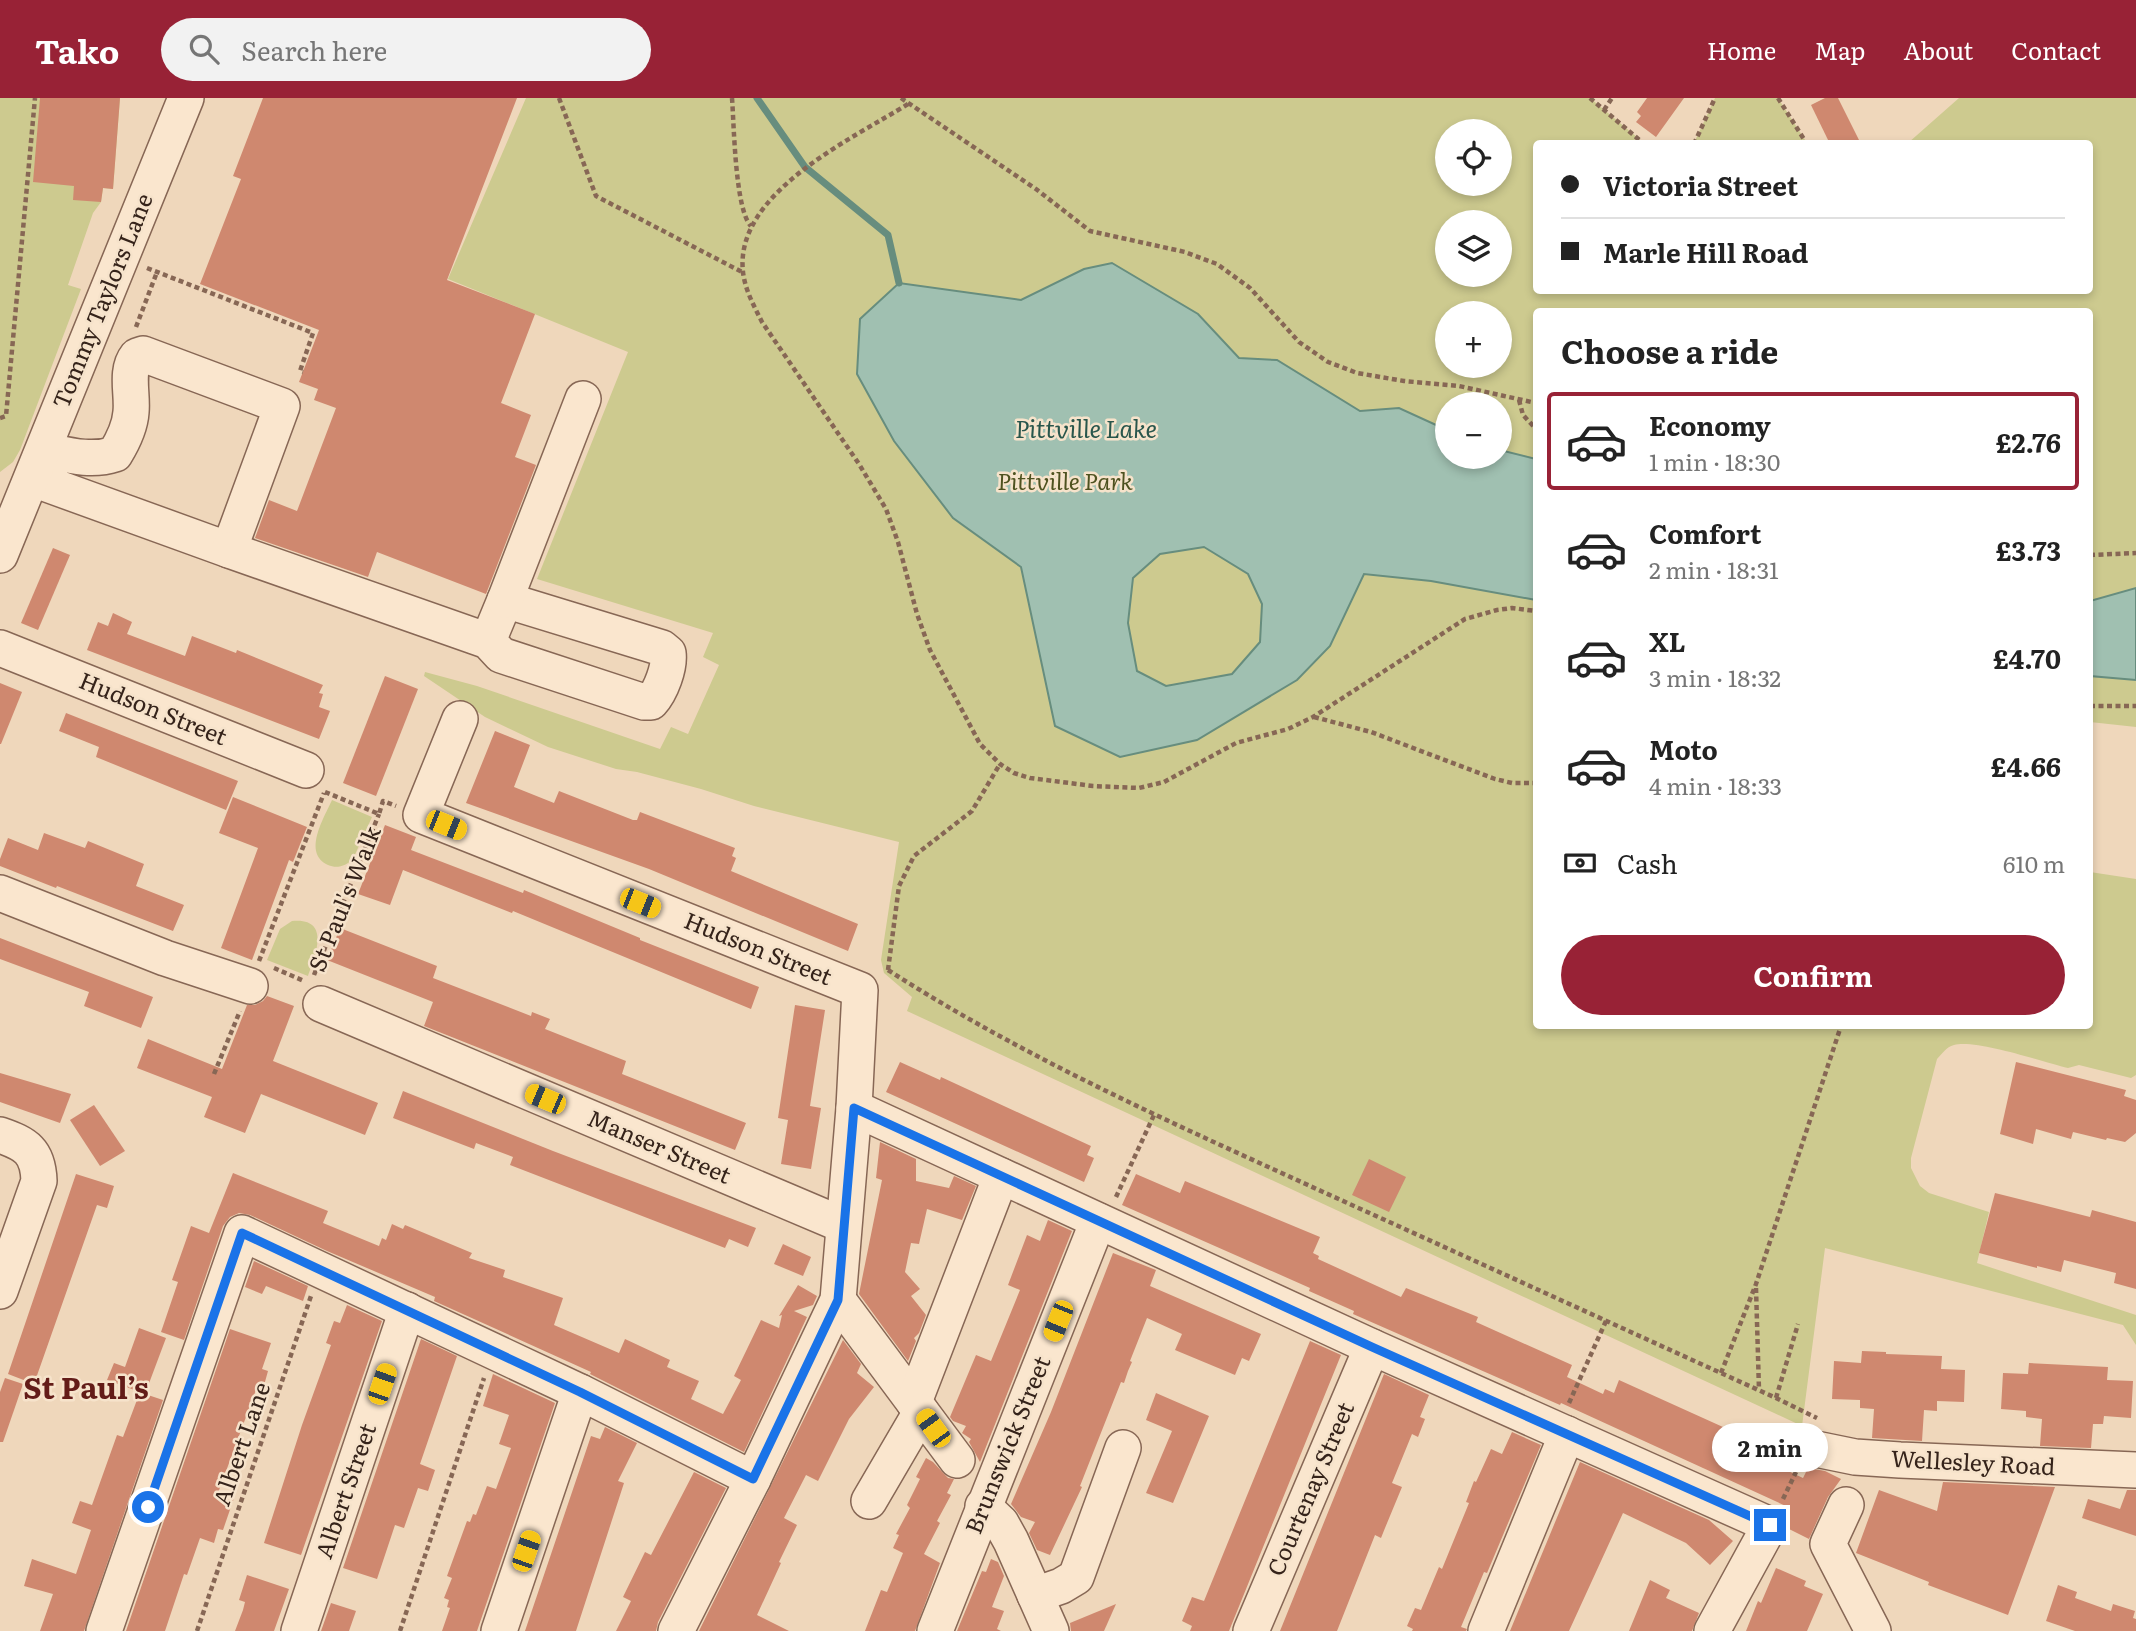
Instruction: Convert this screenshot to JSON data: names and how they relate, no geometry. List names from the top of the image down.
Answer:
{
  "streets": {
    "street": [
      "Tommy Taylors Lane",
      "Hudson Street",
      "Manser Street",
      "Brunswick Street",
      "Wellesley Road",
      "Courtenay Street",
      "Albert Street"
    ],
    "path": ["St Paul's Walk", "Albert Lane"]
  },
  "crossings": [
    ["Hudson Street", "St Paul's Walk"]
  ],
  "districts": ["St Paul’s"],
  "water": ["Pittville Lake"],
  "parks": ["Pittville Park"],
  "page": {
    "header": "Tako",
    "search": "Search here",
    "nav": [
      "Home",
      "Map",
      "About",
      "Contact"
    ],
    "map_buttons": ["+", "−"],
    "banner": ["Victoria Street", "Marle Hill Road"],
    "heading": "Choose a ride",
    "list": [
      {
        "name": "Economy",
        "note": "1 min · 18:30",
        "value": "£2.76"
      },
      {
        "name": "Comfort",
        "note": "2 min · 18:31",
        "value": "£3.73"
      },
      {
        "name": "XL",
        "note": "3 min · 18:32",
        "value": "£4.70"
      },
      {
        "name": "Moto",
        "note": "4 min · 18:33",
        "value": "£4.66"
      }
    ],
    "pay": ["Cash", "610 m"],
    "buttons": "Confirm",
    "bubble": "2 min"
  }
}
